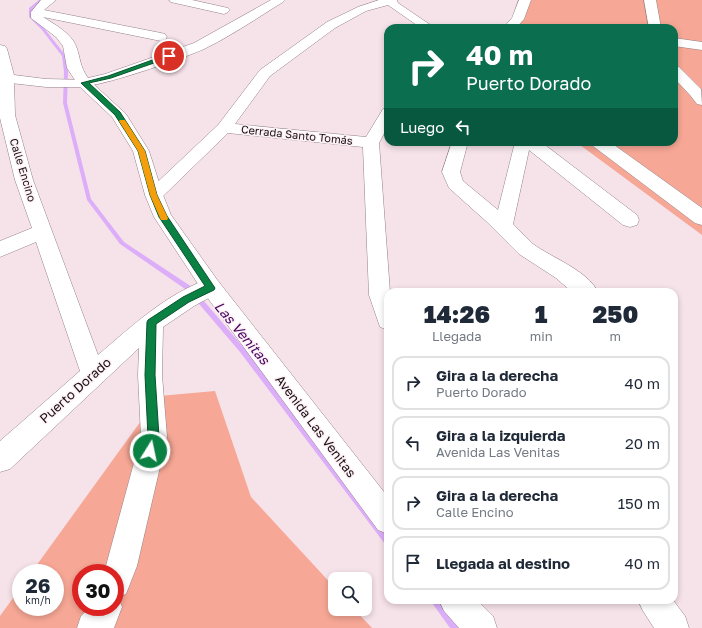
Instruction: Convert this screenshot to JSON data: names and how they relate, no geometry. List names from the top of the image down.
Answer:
{
  "streets": {
    "street": [
      "Cerrada Santo Tomás",
      "Calle Encino",
      "Puerto Dorado",
      "Avenida Las Venitas"
    ]
  },
  "crossings": [
    ["Calle Encino", "Puerto Dorado"],
    ["Puerto Dorado", "Avenida Las Venitas"]
  ],
  "water": ["Las Venitas"],
  "page": {
    "turn": ["40 m", "Puerto Dorado"],
    "then": "Luego",
    "eta": [
      "14:26",
      "Llegada",
      "1",
      "min",
      "250",
      "m"
    ],
    "list": [
      {
        "name": "Gira a la derecha",
        "note": "Puerto Dorado",
        "value": "40 m"
      },
      {
        "name": "Gira a la izquierda",
        "note": "Avenida Las Venitas",
        "value": "20 m"
      },
      {
        "name": "Gira a la derecha",
        "note": "Calle Encino",
        "value": "150 m"
      },
      {
        "name": "Llegada al destino",
        "value": "40 m"
      }
    ],
    "speed": "26 km/h",
    "limit": "30"
  }
}
